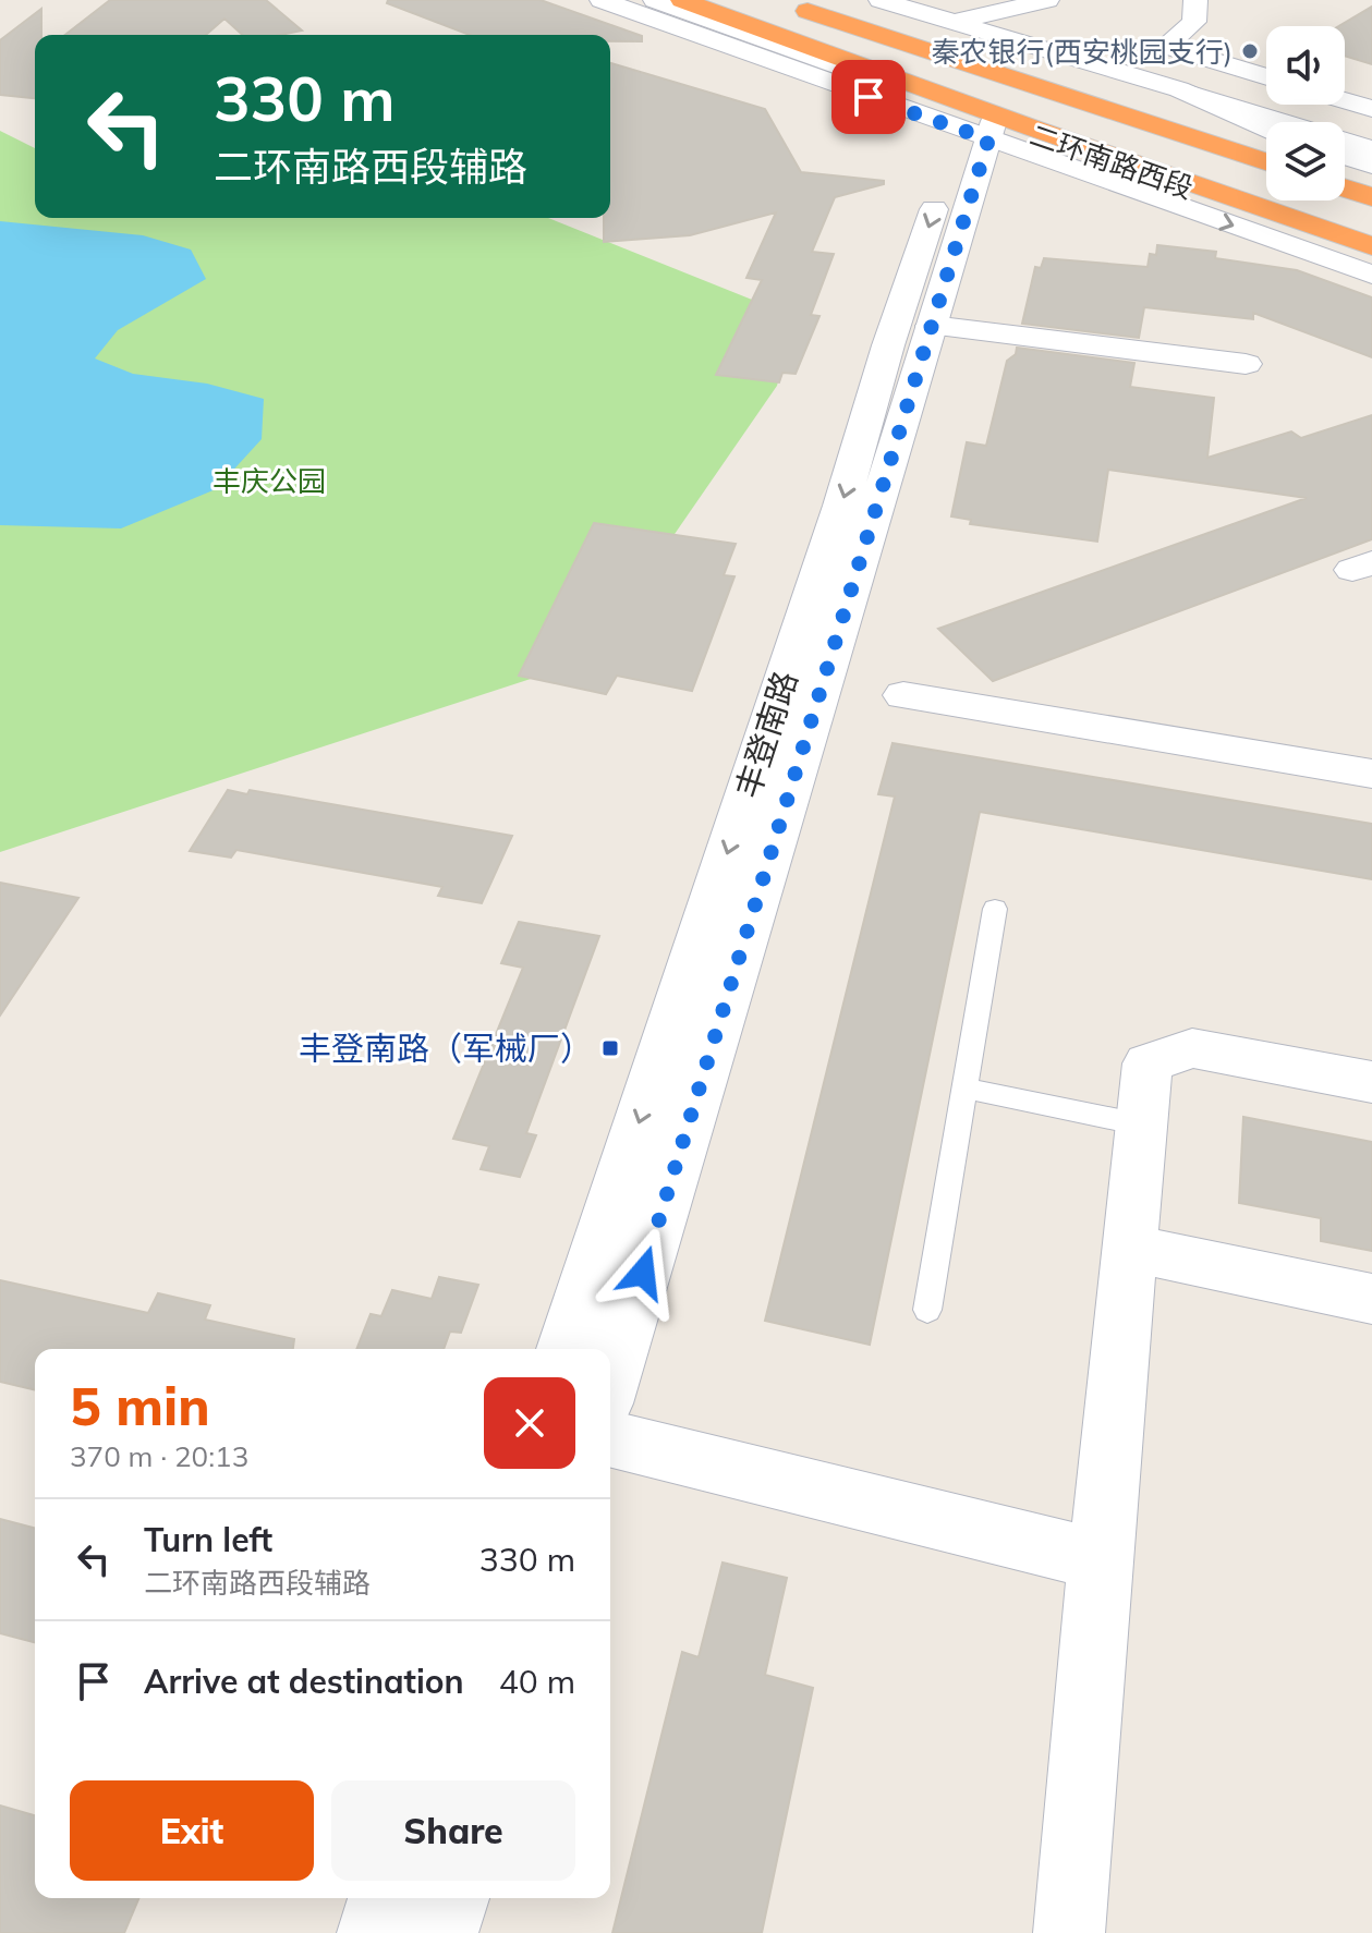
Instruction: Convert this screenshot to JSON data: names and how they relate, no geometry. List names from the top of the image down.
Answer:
{
  "streets": {
    "highway": ["二环南路西段"],
    "street": ["丰登南路"]
  },
  "crossings": [
    ["二环南路西段", "丰登南路"]
  ],
  "parks": ["丰庆公园"],
  "places": {
    "other": ["秦农银行(西安桃园支行)"],
    "transit": ["丰登南路（军械厂）"]
  },
  "page": {
    "turn": ["330 m", "二环南路西段辅路"],
    "heading": ["5 min", "370 m · 20:13"],
    "list": [
      {
        "name": "Turn left",
        "note": "二环南路西段辅路",
        "value": "330 m"
      },
      {
        "name": "Arrive at destination",
        "value": "40 m"
      }
    ],
    "buttons": ["Exit", "Share"]
  }
}
